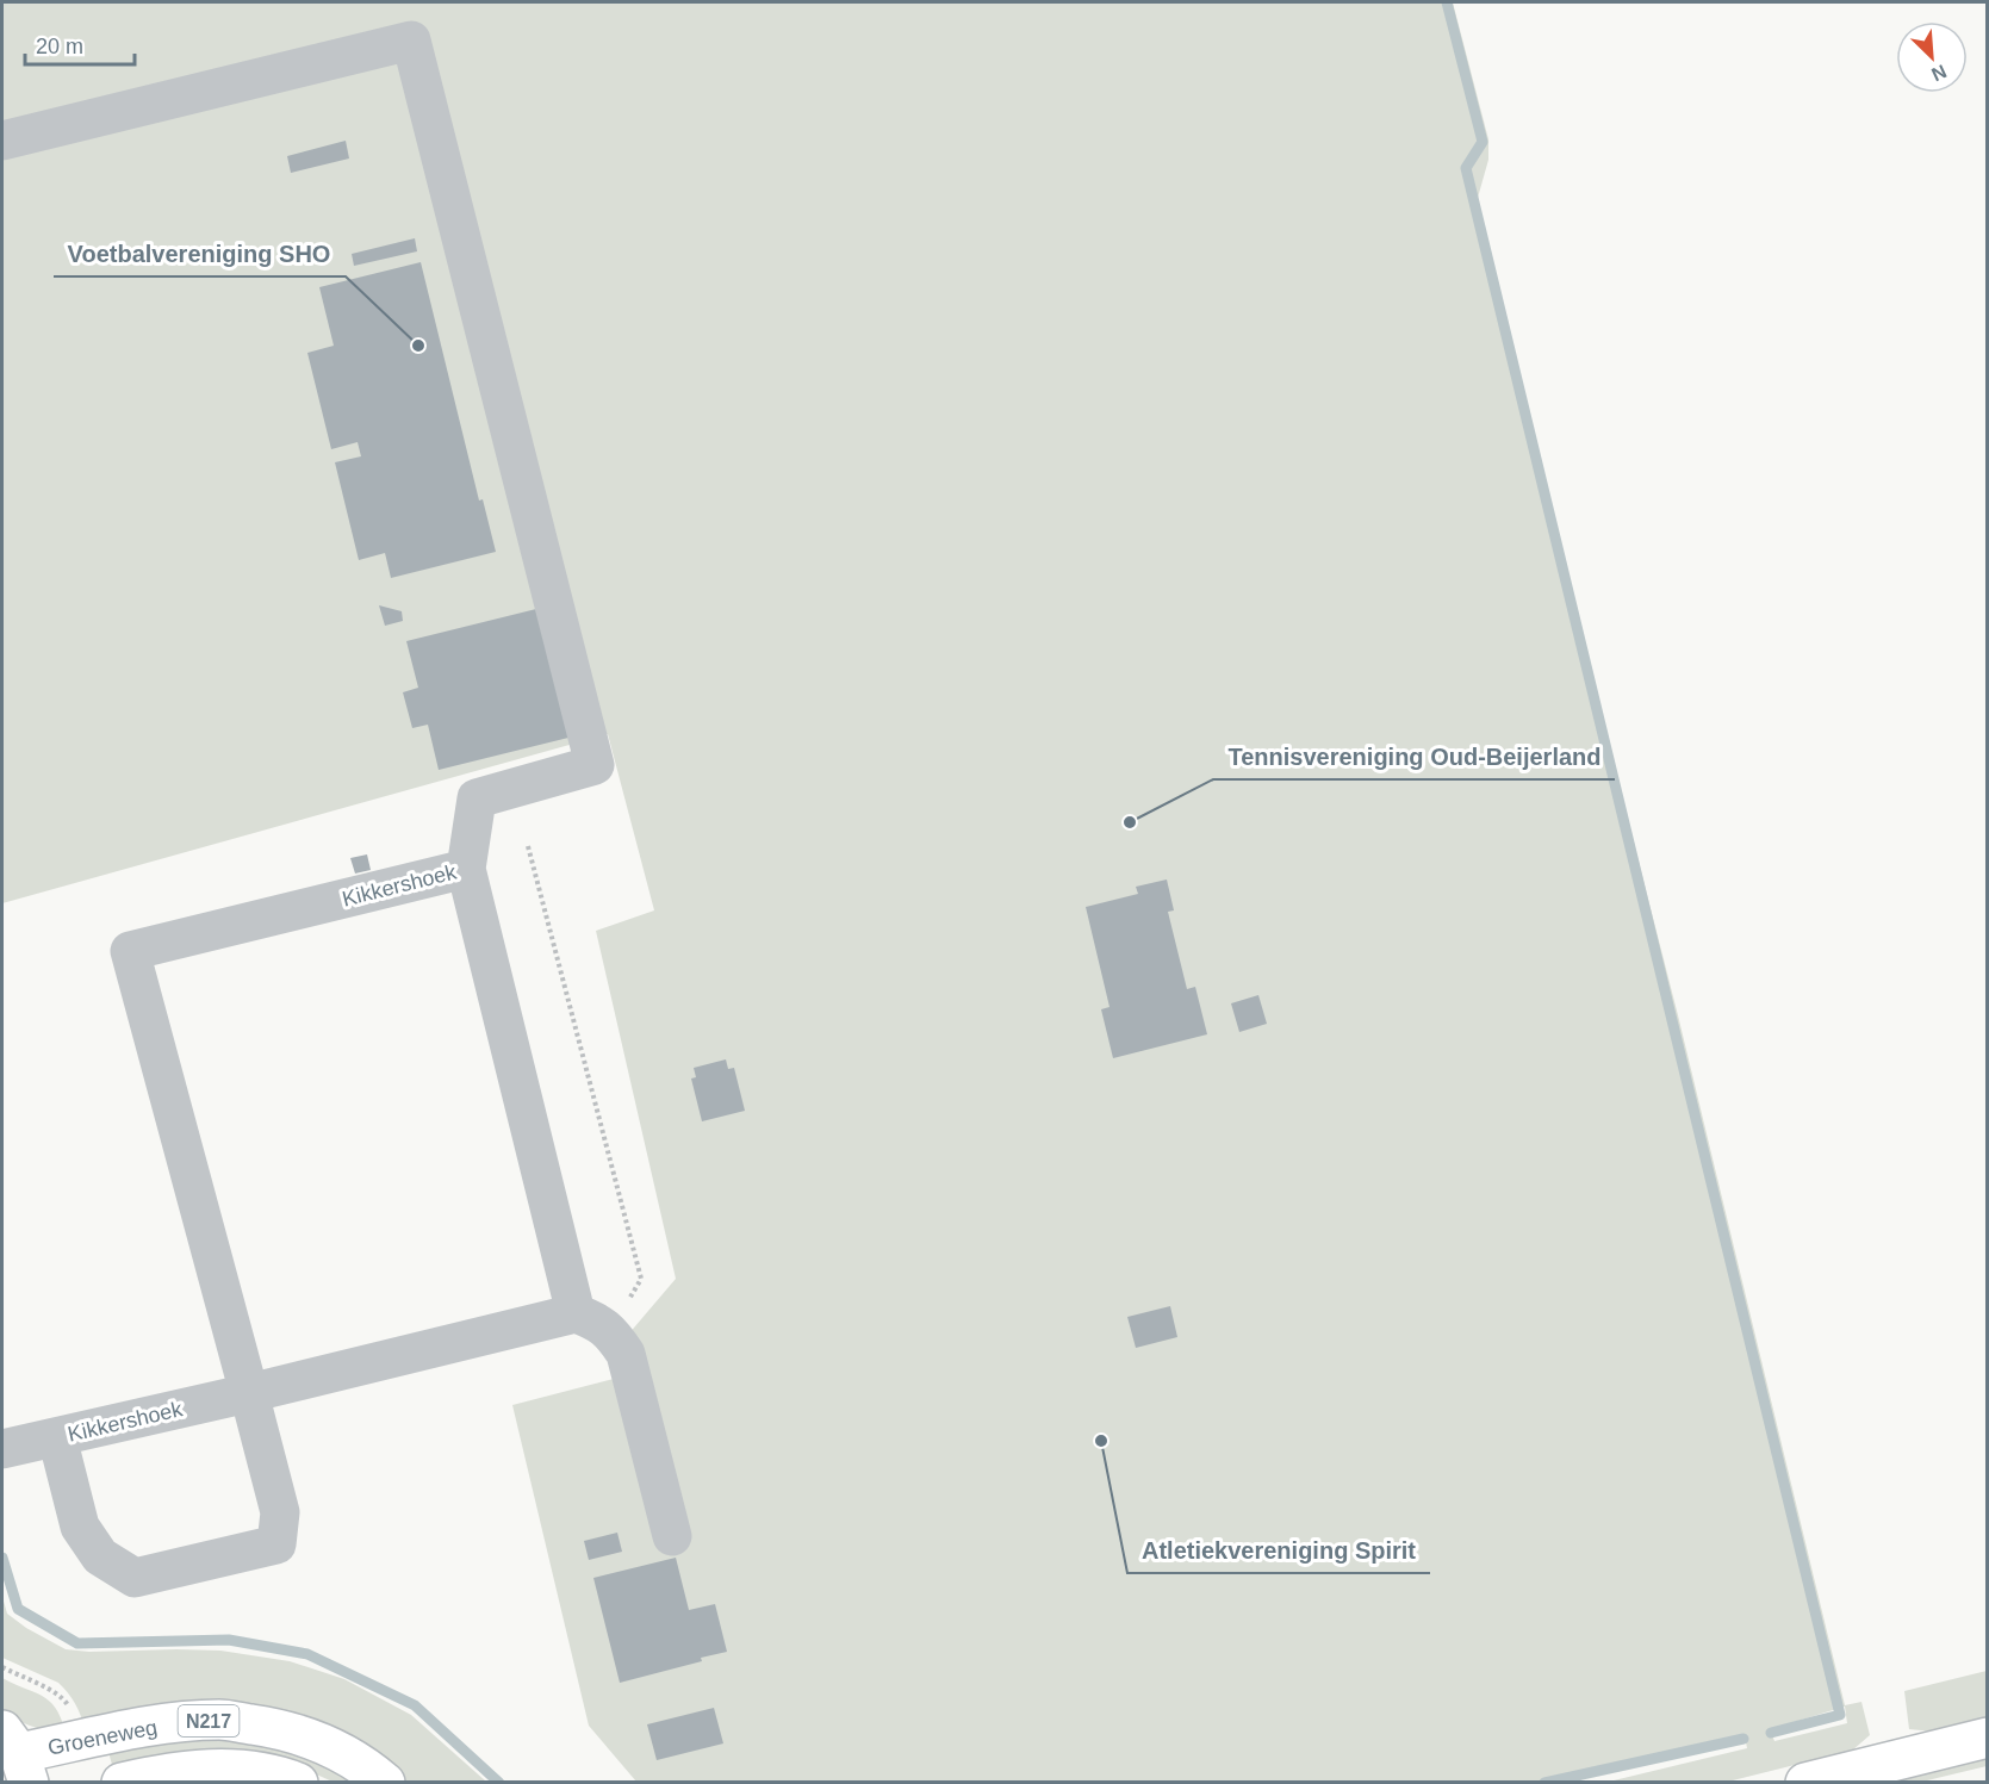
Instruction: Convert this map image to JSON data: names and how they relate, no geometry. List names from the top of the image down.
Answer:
{
  "streets": {
    "main road": ["N217", "Groeneweg"],
    "lane": ["Kikkershoek"]
  },
  "places": ["Voetbalvereniging SHO", "Tennisvereniging Oud-Beijerland", "Atletiekvereniging Spirit"],
  "scale_bar": "20 m",
  "north": "bottom right"
}
